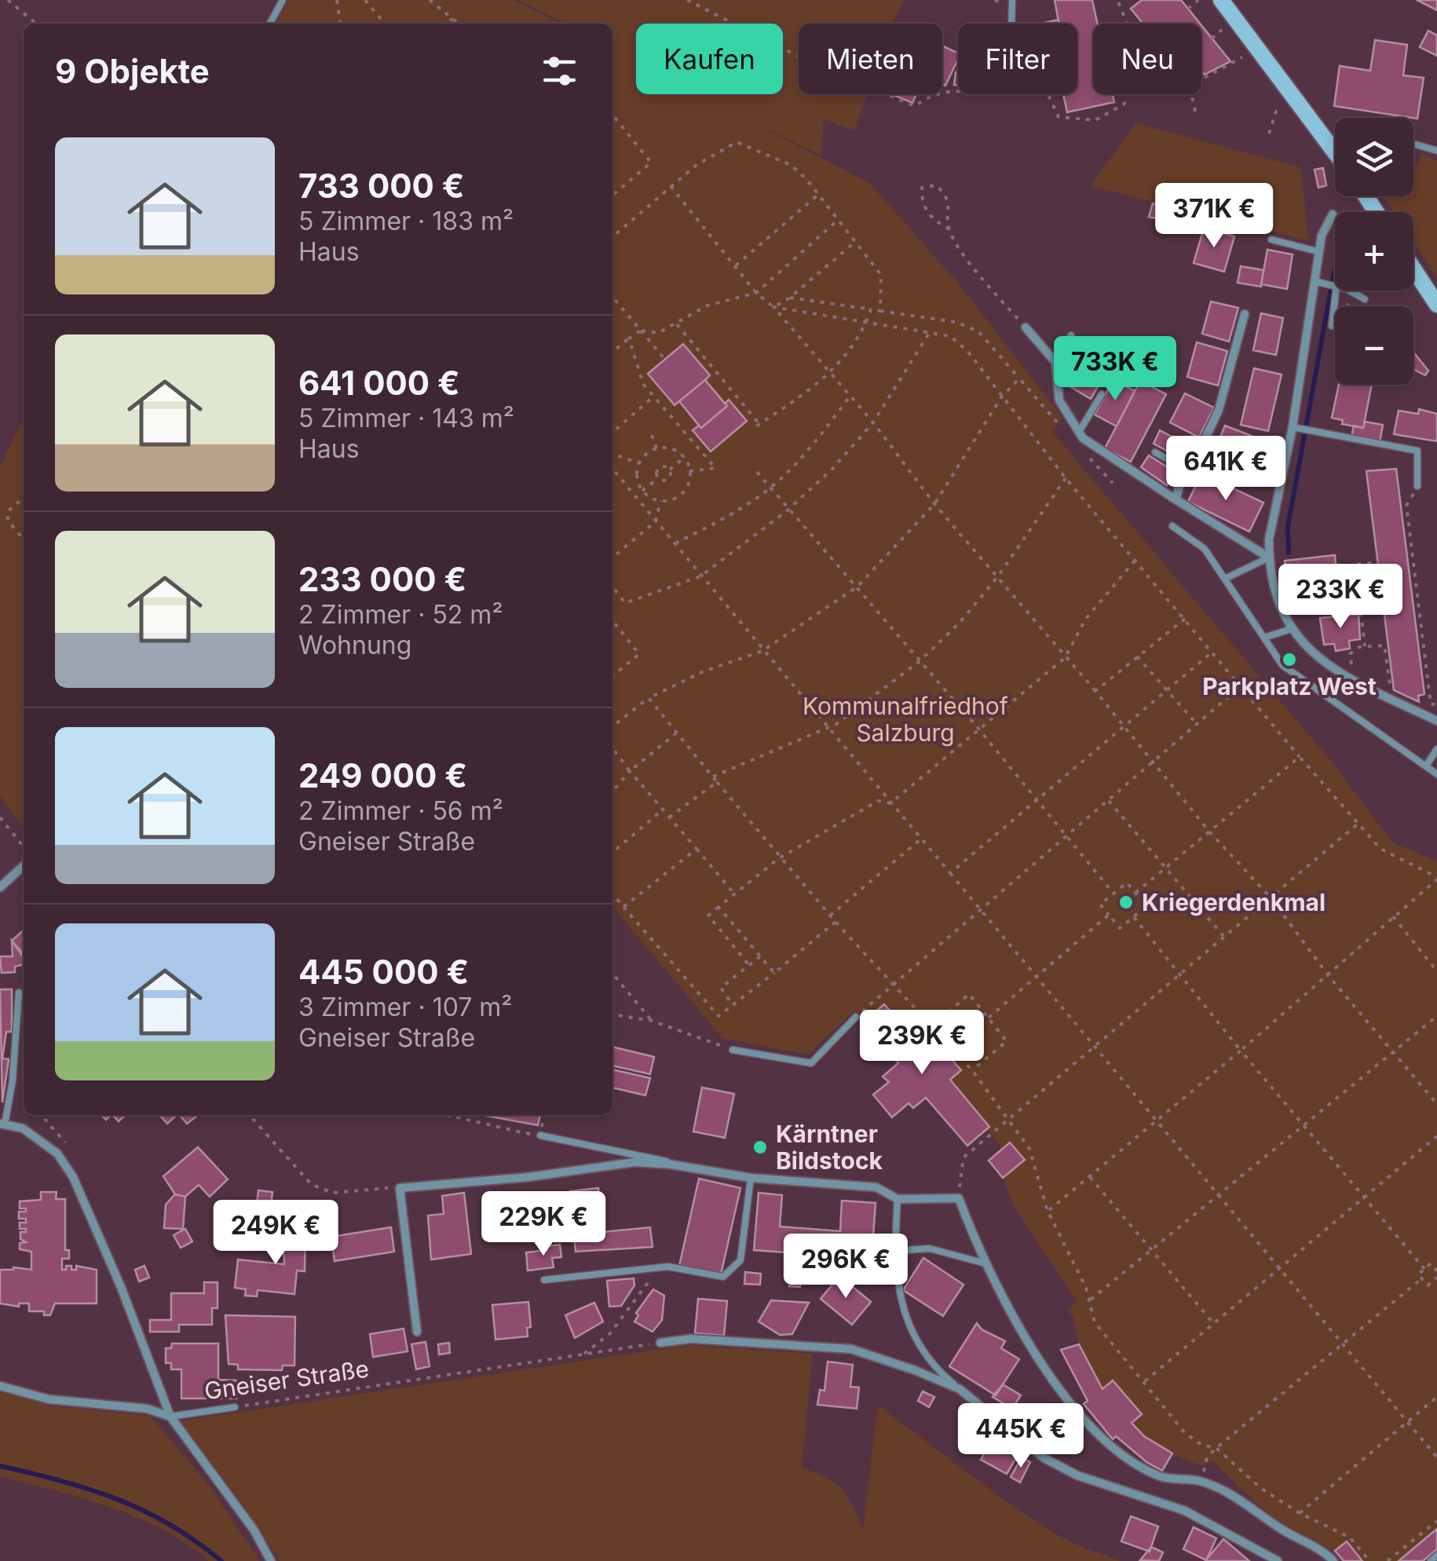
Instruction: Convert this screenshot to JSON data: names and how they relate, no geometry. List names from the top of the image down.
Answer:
{
  "streets": {
    "street": ["Gneiser Straße"]
  },
  "parks": ["Kommunalfriedhof Salzburg"],
  "places": ["Parkplatz West", "Kriegerdenkmal", "Kärntner Bildstock"],
  "page": {
    "chip": [
      "Kaufen",
      "Mieten",
      "Filter",
      "Neu"
    ],
    "heading": "9 Objekte",
    "map_buttons": ["+", "−"],
    "list": [
      {
        "name": "733 000 €",
        "note": "5 Zimmer · 183 m² · Haus"
      },
      {
        "name": "641 000 €",
        "note": "5 Zimmer · 143 m² · Haus"
      },
      {
        "name": "233 000 €",
        "note": "2 Zimmer · 52 m² · Wohnung"
      },
      {
        "name": "249 000 €",
        "note": "2 Zimmer · 56 m² · Gneiser Straße"
      },
      {
        "name": "445 000 €",
        "note": "3 Zimmer · 107 m² · Gneiser Straße"
      }
    ],
    "price": [
      "371K €",
      "733K €",
      "641K €",
      "233K €",
      "239K €",
      "229K €",
      "249K €",
      "296K €",
      "445K €"
    ]
  }
}
